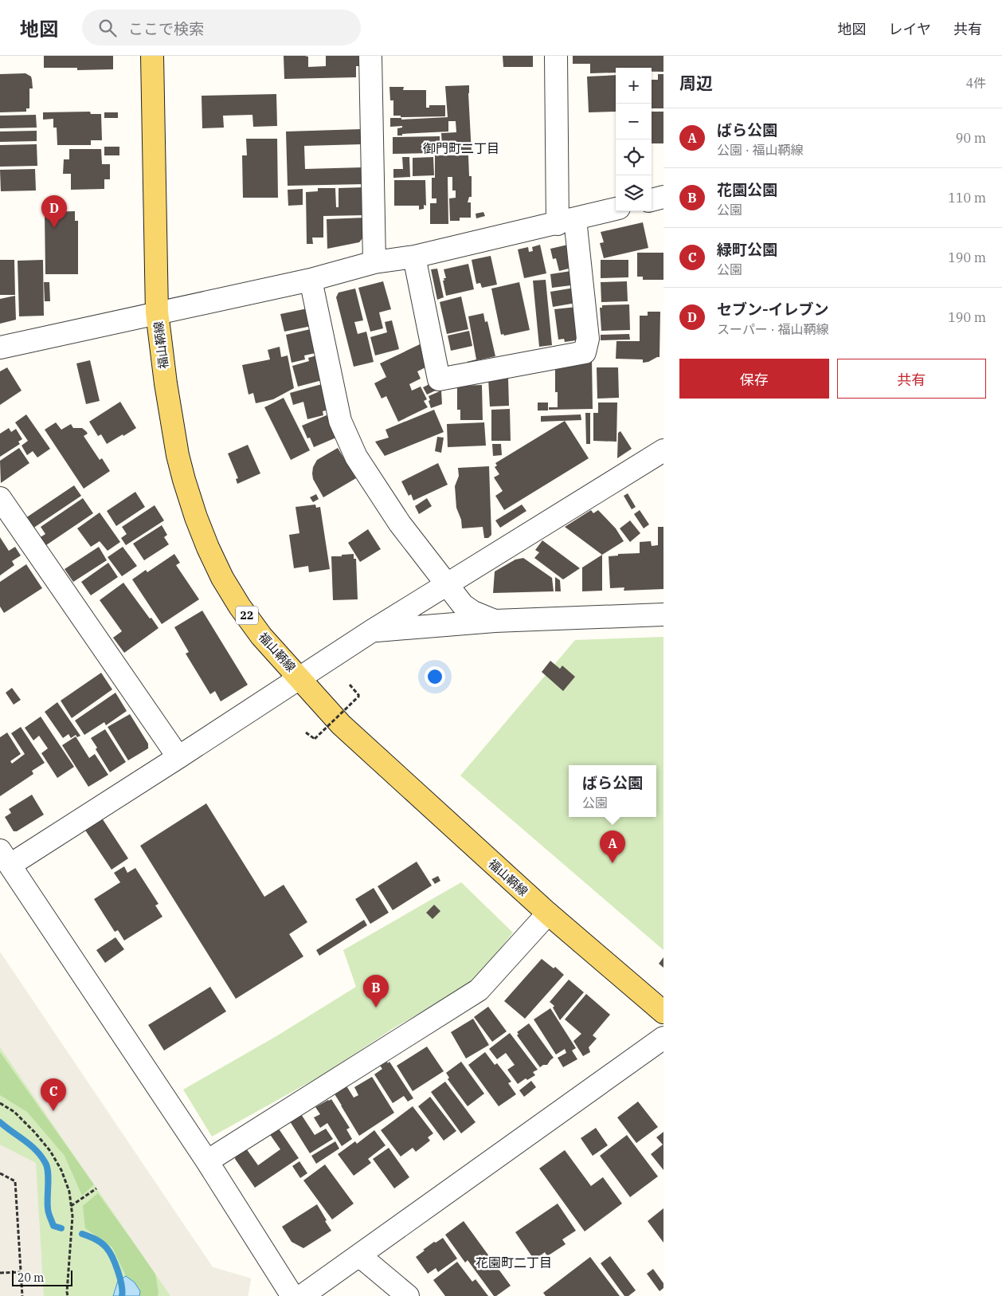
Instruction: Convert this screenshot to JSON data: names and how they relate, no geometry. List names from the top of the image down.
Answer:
{
  "streets": {
    "main road": ["福山鞆線", "22"]
  },
  "districts": ["御門町二丁目", "花園町二丁目"],
  "scale_bar": "20 m",
  "page": {
    "header": "地図",
    "search": "ここで検索",
    "nav": ["地図", "レイヤ", "共有"],
    "heading": ["周辺", "4件"],
    "map_buttons": ["+", "−"],
    "list": [
      {
        "mark": "A",
        "name": "ばら公園",
        "note": "公園 · 福山鞆線",
        "value": "90 m"
      },
      {
        "mark": "B",
        "name": "花園公園",
        "note": "公園",
        "value": "110 m"
      },
      {
        "mark": "C",
        "name": "緑町公園",
        "note": "公園",
        "value": "190 m"
      },
      {
        "mark": "D",
        "name": "セブン-イレブン",
        "note": "スーパー · 福山鞆線",
        "value": "190 m"
      }
    ],
    "pins": [
      "D",
      "A",
      "B",
      "C"
    ],
    "buttons": ["保存", "共有"],
    "popup": ["ばら公園", "公園"],
    "scale": "20 m"
  }
}
